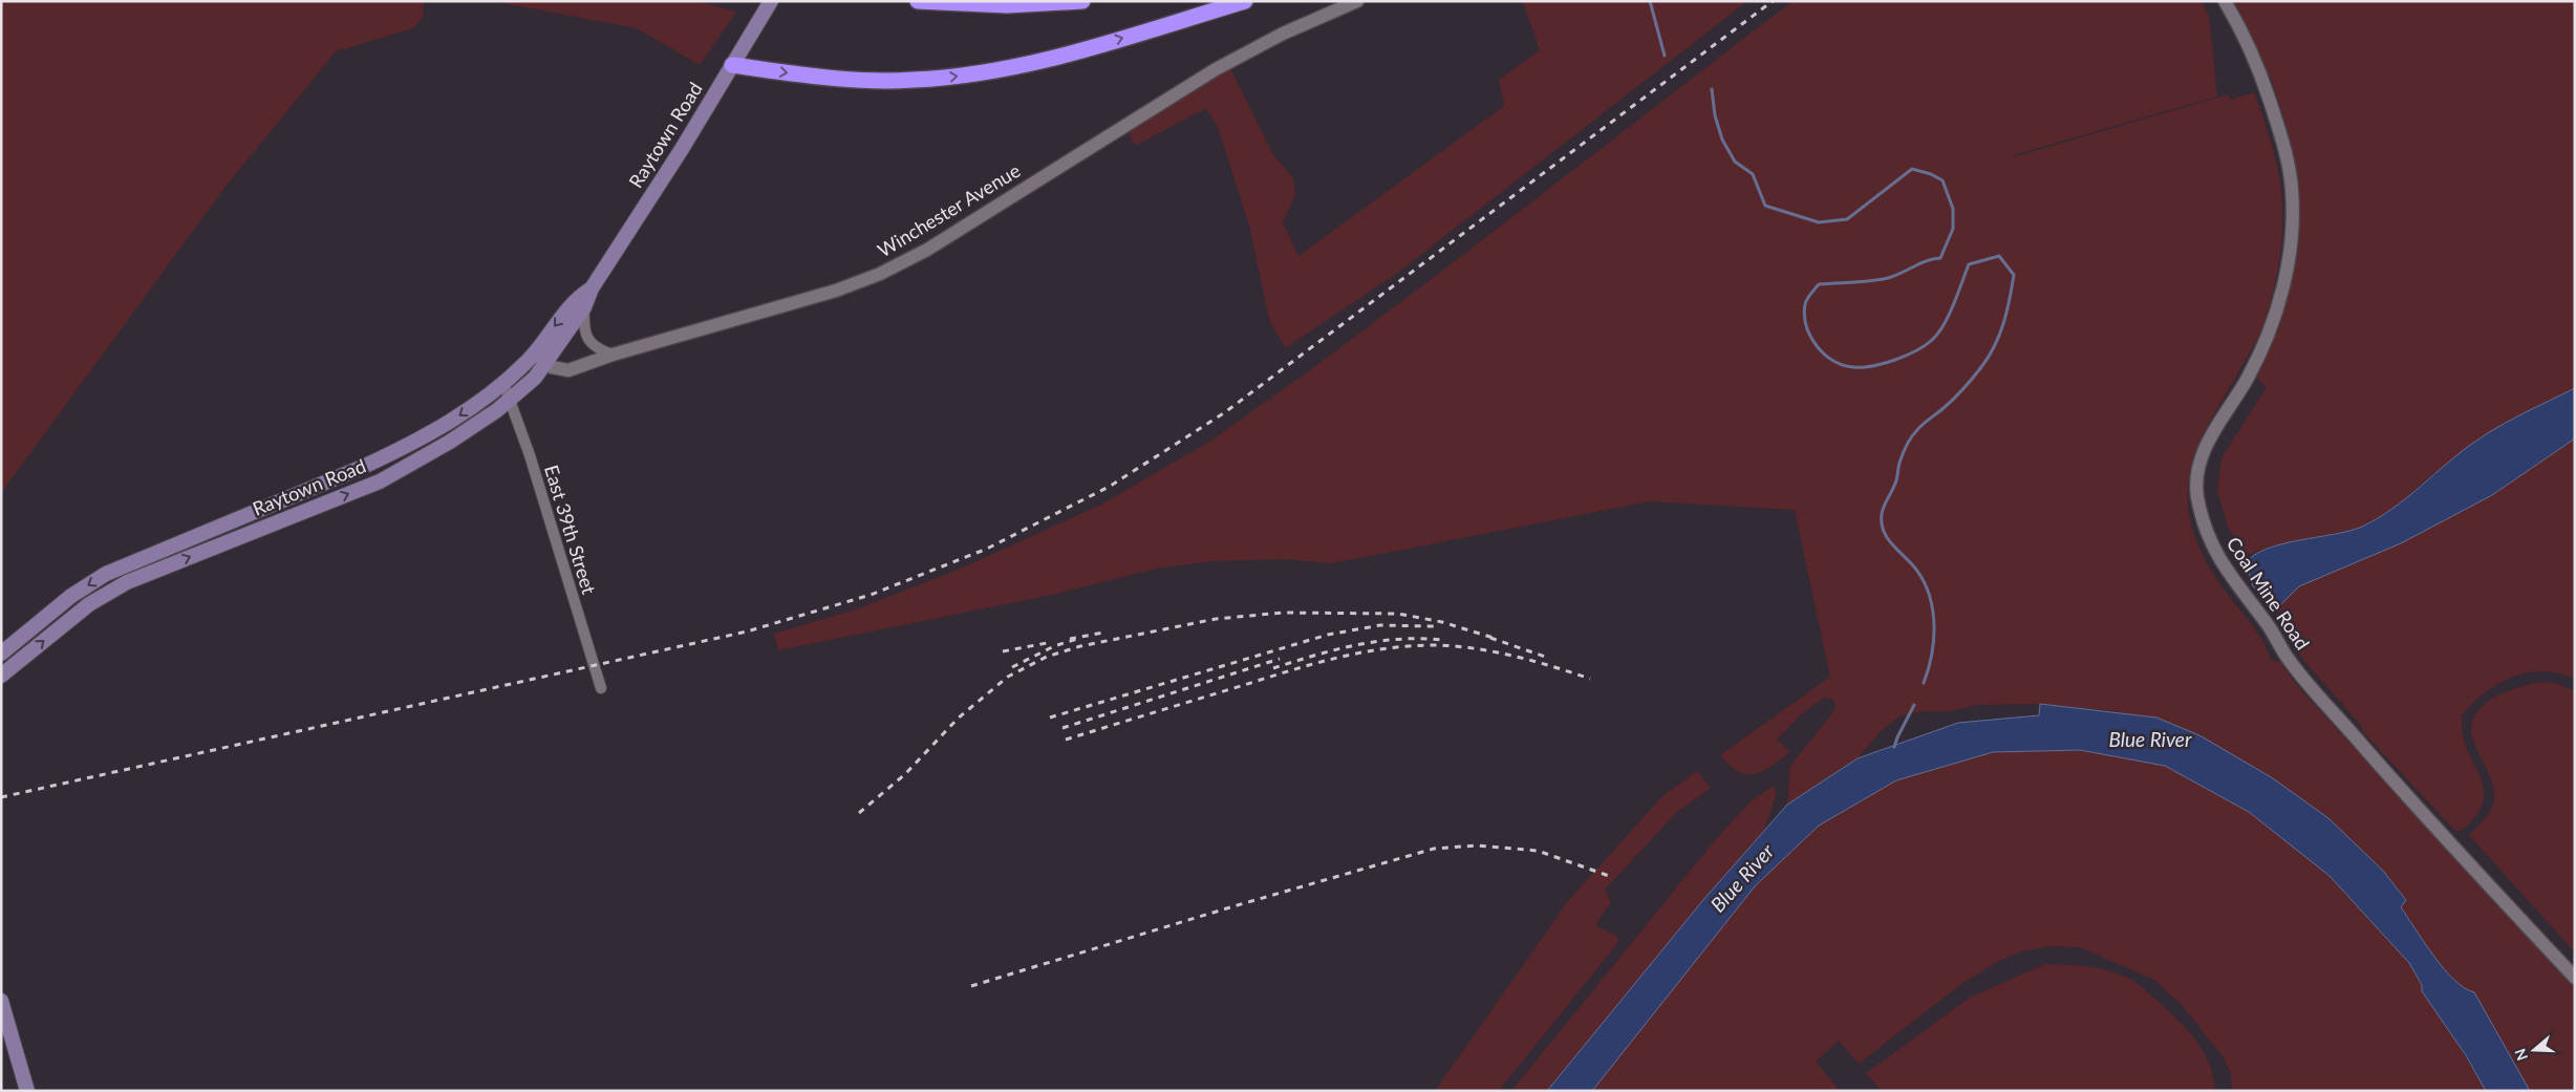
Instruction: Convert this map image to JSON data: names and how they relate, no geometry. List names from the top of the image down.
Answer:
{
  "streets": {
    "main road": ["Raytown Road"],
    "street": ["Winchester Avenue", "East 39th Street", "Coal Mine Road"]
  },
  "crossings": [
    ["Raytown Road", "Winchester Avenue"],
    ["Raytown Road", "East 39th Street"]
  ],
  "water": ["Blue River"],
  "north": "left"
}
